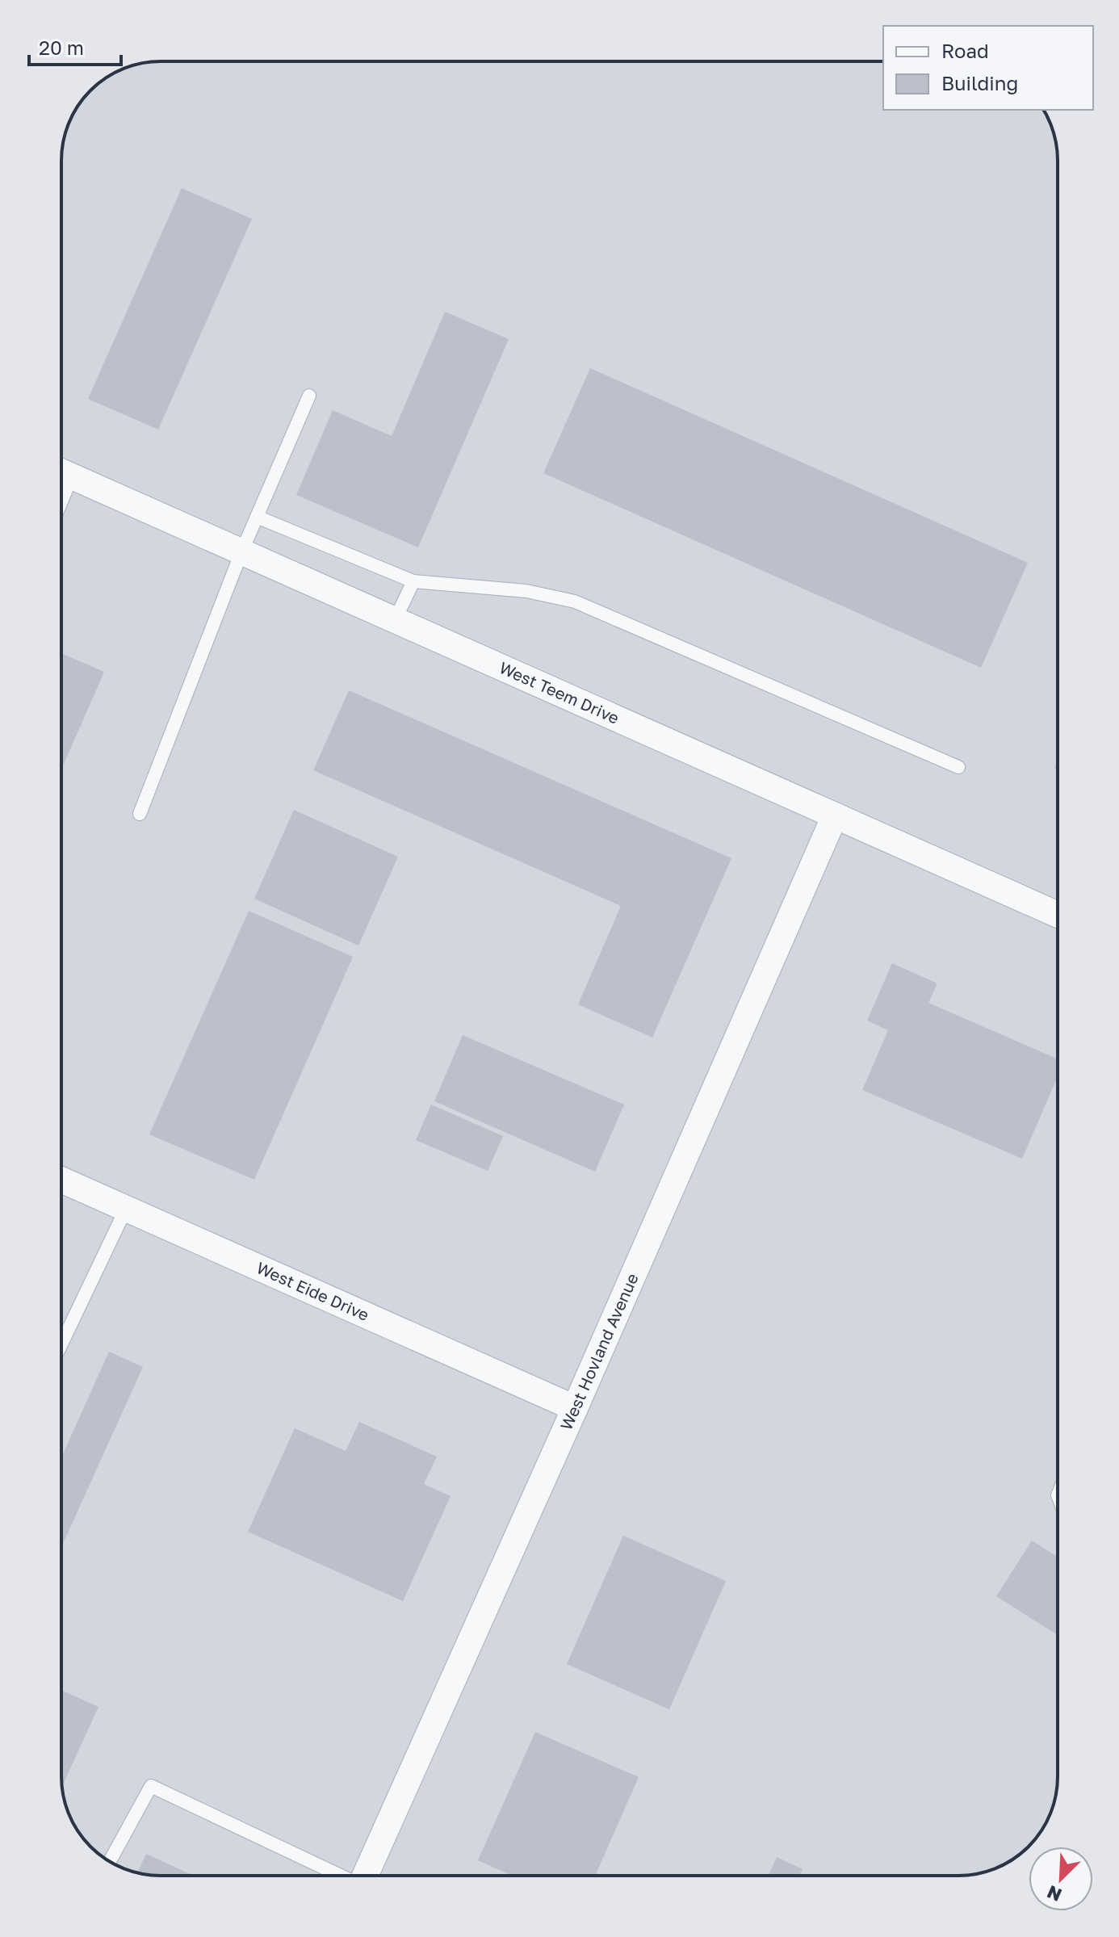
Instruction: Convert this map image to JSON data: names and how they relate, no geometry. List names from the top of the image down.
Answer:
{
  "streets": {
    "street": ["West Teem Drive", "West Eide Drive", "West Hovland Avenue"]
  },
  "crossings": [
    ["West Teem Drive", "West Hovland Avenue"],
    ["West Eide Drive", "West Hovland Avenue"]
  ],
  "legend": ["Road", "Building"],
  "scale_bar": "20 m",
  "north": "bottom left"
}
